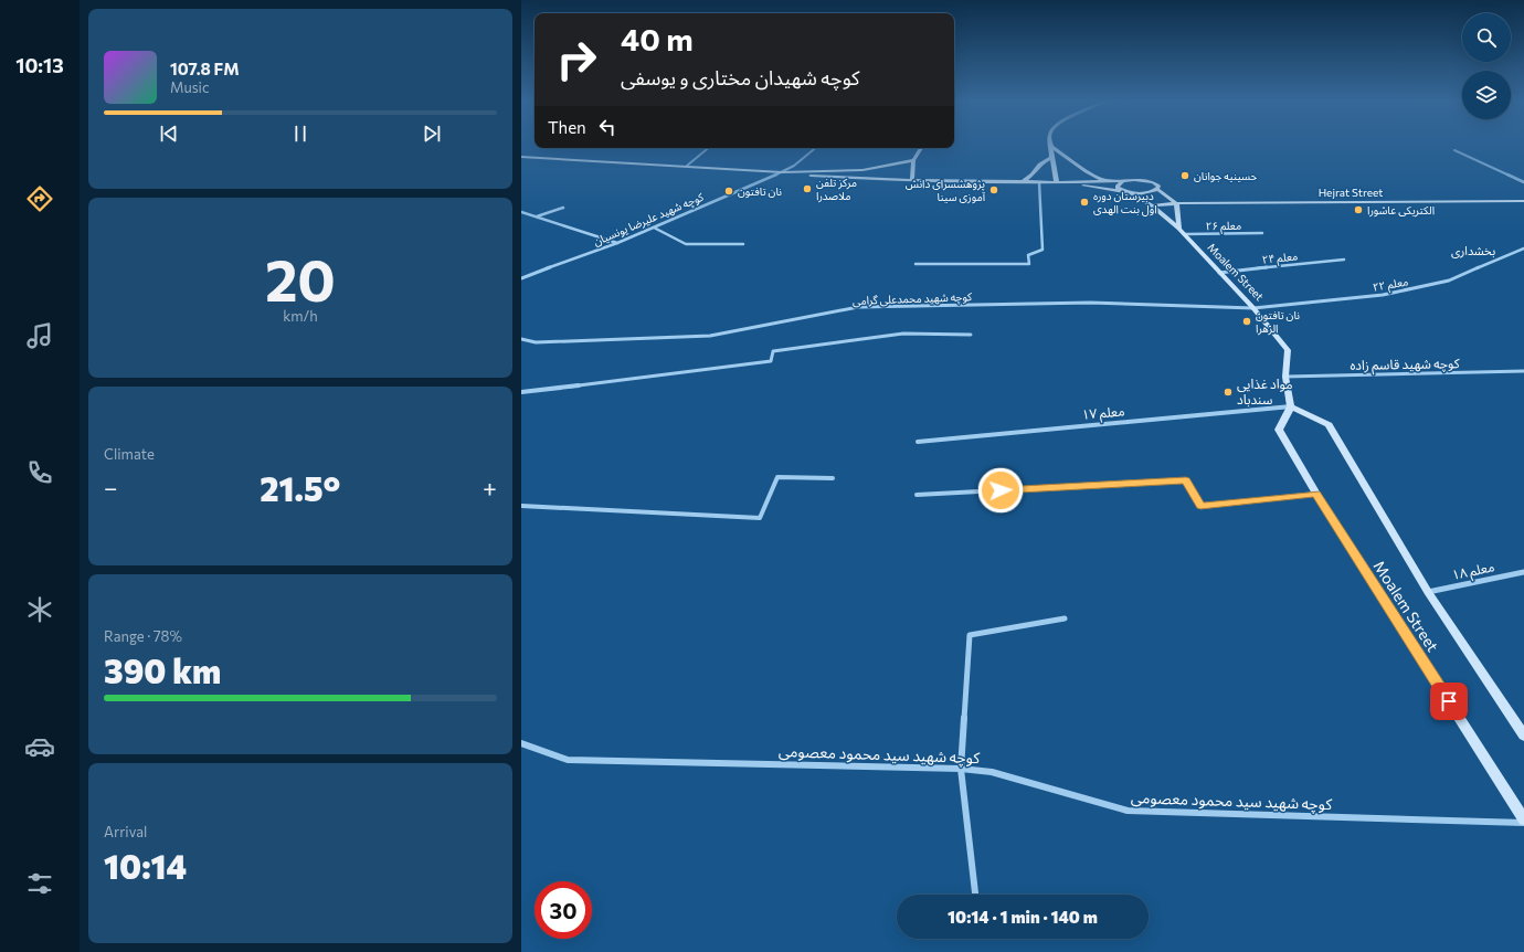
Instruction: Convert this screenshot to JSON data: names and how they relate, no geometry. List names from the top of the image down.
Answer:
{
  "streets": {
    "main road": ["Hejrat Street", "Moalem Street"],
    "street": [
      "کوچه شهید علیرضا یونسیان",
      "معلم ۲۶",
      "معلم ۲۴",
      "معلم ۲۲",
      "کوچه شهید محمدعلی گرامی",
      "کوچه شهید قاسم زاده",
      "معلم ۱۷",
      "معلم ۱۸",
      "کوچه شهید سید محمود معصومی"
    ]
  },
  "crossings": [
    ["Hejrat Street", "Moalem Street"],
    ["معلم ۲۶", "Moalem Street"],
    ["معلم ۲۴", "Moalem Street"],
    ["Moalem Street", "معلم ۲۲"],
    ["Moalem Street", "کوچه شهید محمدعلی گرامی"],
    ["Moalem Street", "کوچه شهید قاسم زاده"],
    ["Moalem Street", "معلم ۱۷"],
    ["Moalem Street", "معلم ۱۸"],
    ["معلم ۲۲", "کوچه شهید محمدعلی گرامی"]
  ],
  "districts": ["بخشداری"],
  "places": [
    "حسینیه جوانان",
    "مرکز تلفن ملاصدرا",
    "پژوهشسرای دانش آموزی سینا",
    "نان تافتون",
    "دبیرستان دوره اول بنت الهدی",
    "الکتریکی عاشورا",
    "نان تافتون الزهرا",
    "مواد غذایی سندباد"
  ],
  "page": {
    "tabs": "10:13",
    "turn": ["40 m", "کوچه شهیدان مختاری و یوسفی"],
    "song": ["107.8 FM", "Music"],
    "then": "Then",
    "tile": [
      ["20", "km/h"],
      "Climate",
      ["Range · 78%", "390 km"],
      ["Arrival", "10:14"]
    ],
    "heat": ["−", "21.5°", "+"],
    "limit": "30",
    "trip": "10:14 · 1 min · 140 m"
  }
}
